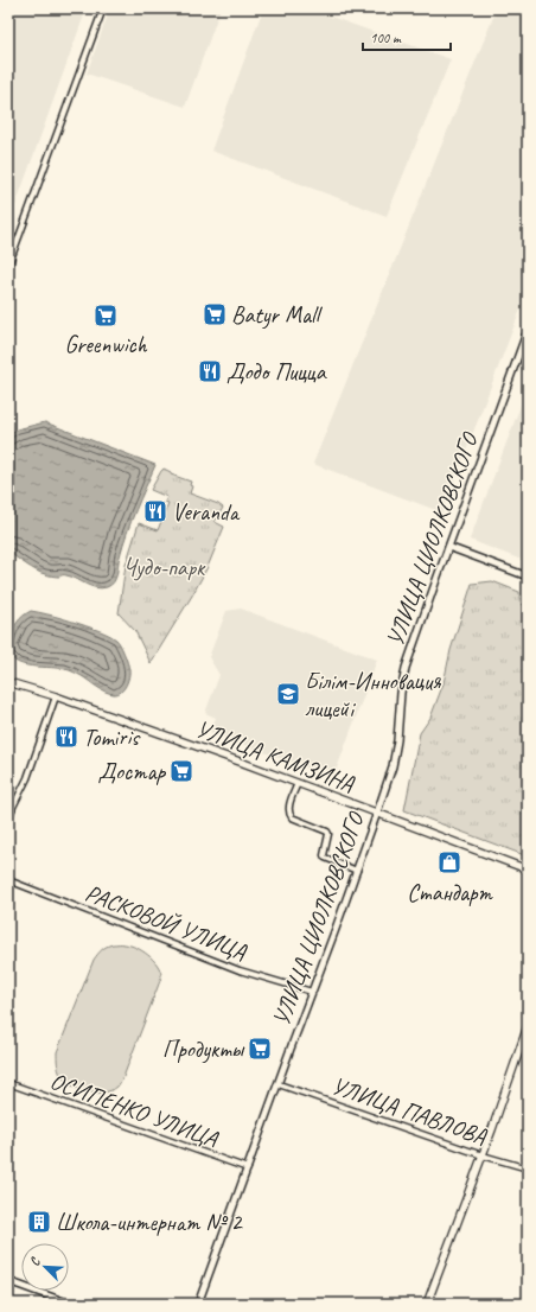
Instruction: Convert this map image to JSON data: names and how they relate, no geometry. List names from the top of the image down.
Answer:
{
  "streets": {
    "main road": ["УЛИЦА КАМЗИНА"],
    "street": [
      "УЛИЦА ЦИОЛКОВСКОГО",
      "РАСКОВОЙ УЛИЦА",
      "ОСИПЕНКО УЛИЦА",
      "УЛИЦА ПАВЛОВА"
    ]
  },
  "crossings": [
    ["УЛИЦА ЦИОЛКОВСКОГО", "УЛИЦА КАМЗИНА"],
    ["УЛИЦА ЦИОЛКОВСКОГО", "РАСКОВОЙ УЛИЦА"],
    ["УЛИЦА ЦИОЛКОВСКОГО", "ОСИПЕНКО УЛИЦА"],
    ["УЛИЦА ЦИОЛКОВСКОГО", "УЛИЦА ПАВЛОВА"]
  ],
  "parks": ["Чудо-парк"],
  "places": {
    "supermarket": [
      "Batyr Mall",
      "Greenwich",
      "Достар",
      "Продукты"
    ],
    "restaurant": ["Додо Пицца", "Veranda", "Tomiris"],
    "school or university": ["Білім-Инновация лицейі"],
    "shop": ["Стандарт"],
    "building": ["Школа-интернат № 2"]
  },
  "scale_bar": "100 m",
  "north": "top left"
}
